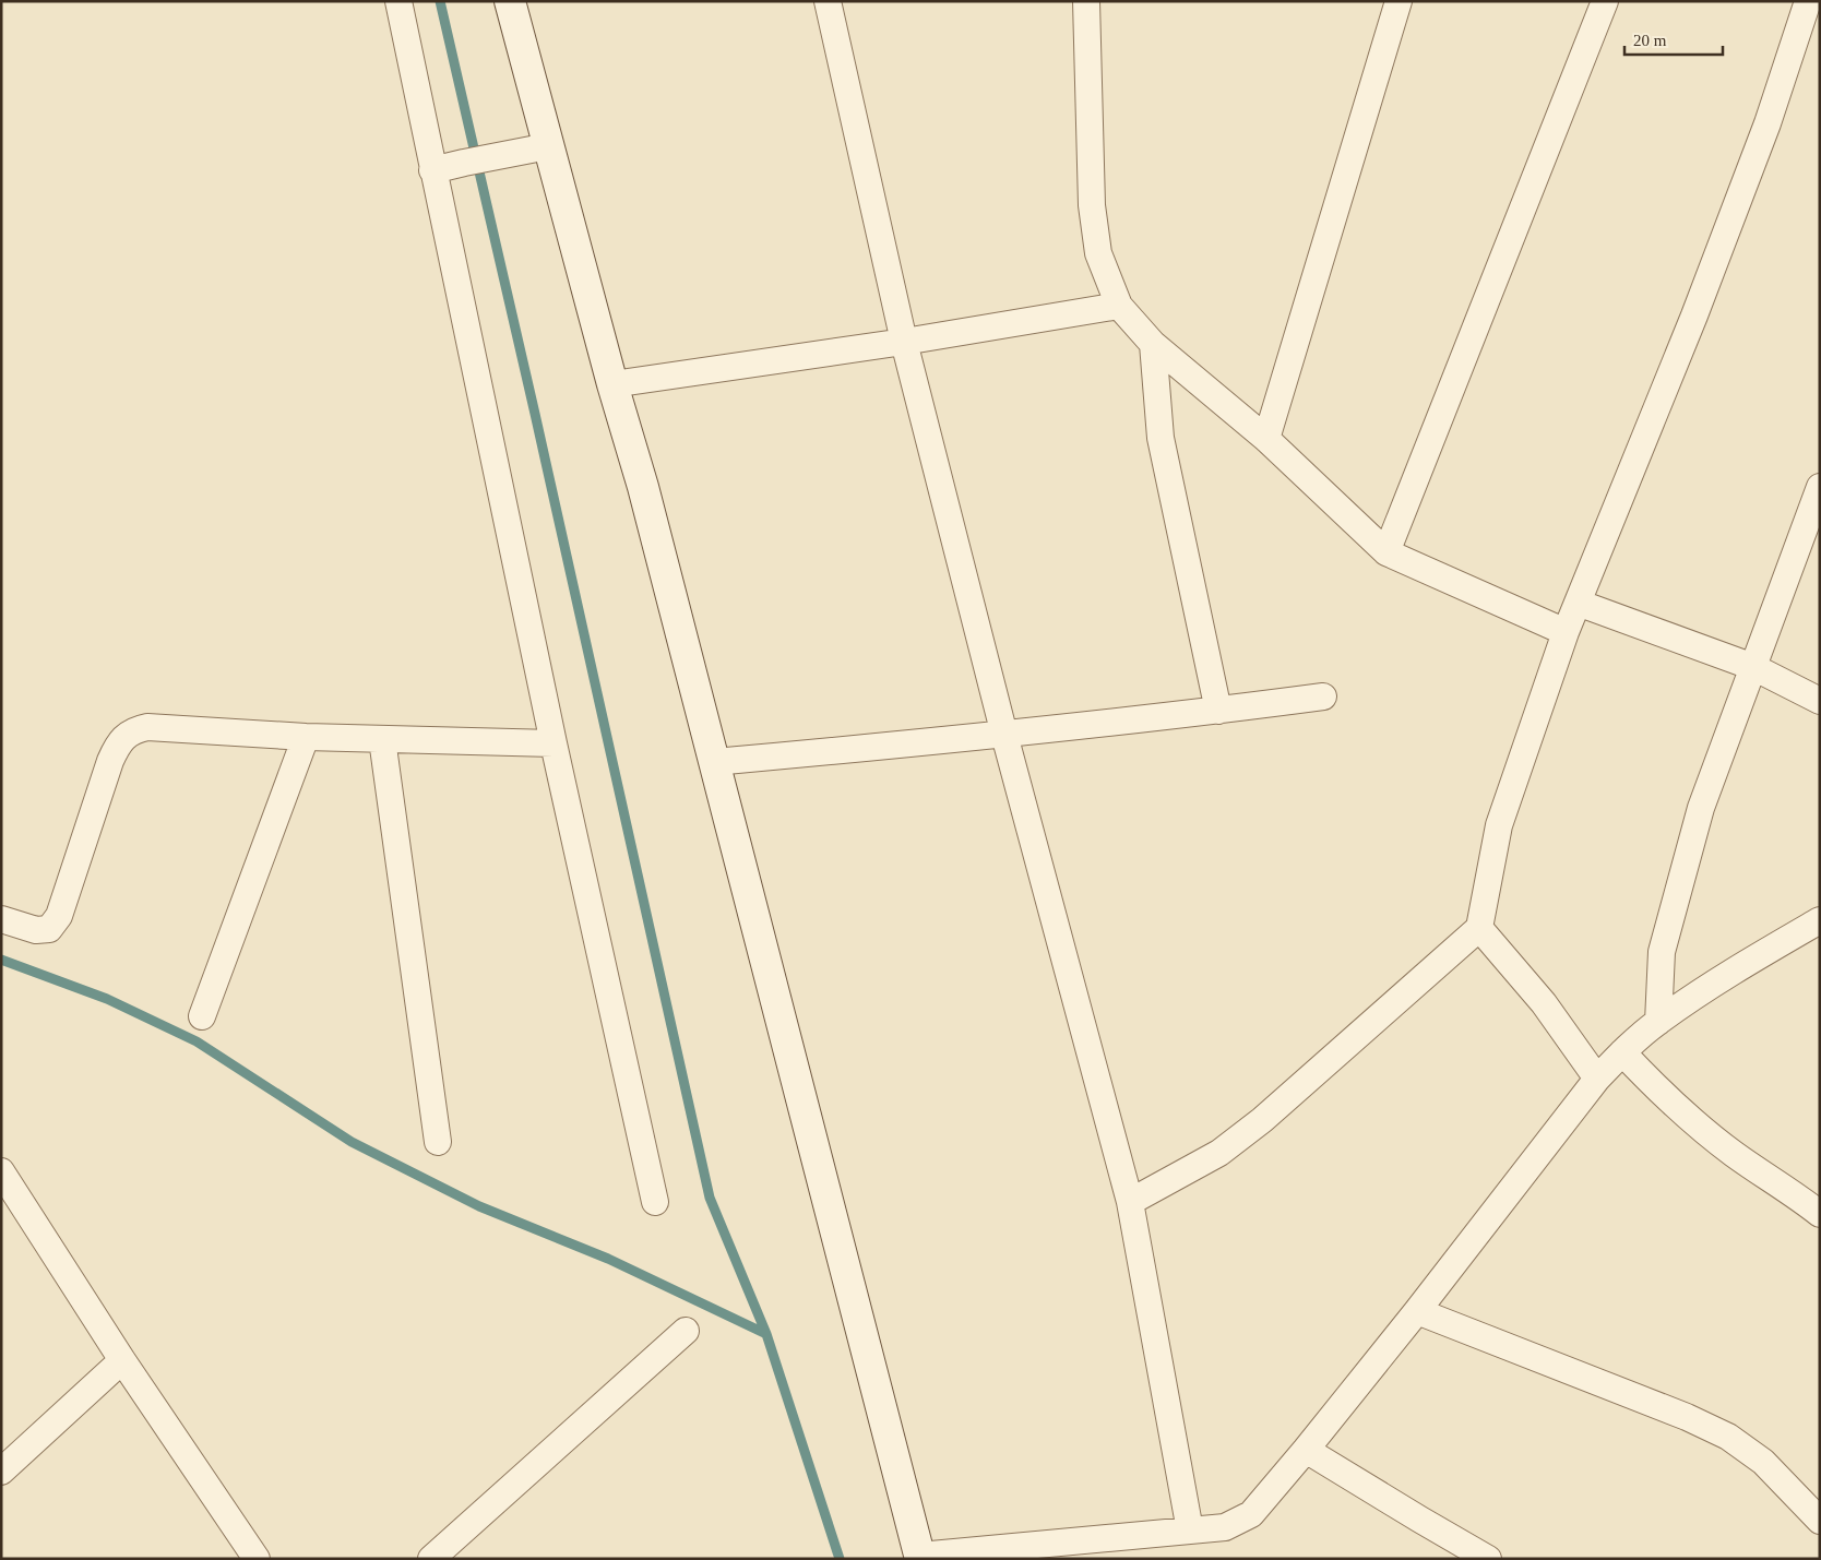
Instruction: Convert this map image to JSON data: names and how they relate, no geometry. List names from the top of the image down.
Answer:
{
  "scale_bar": "20 m"
}
